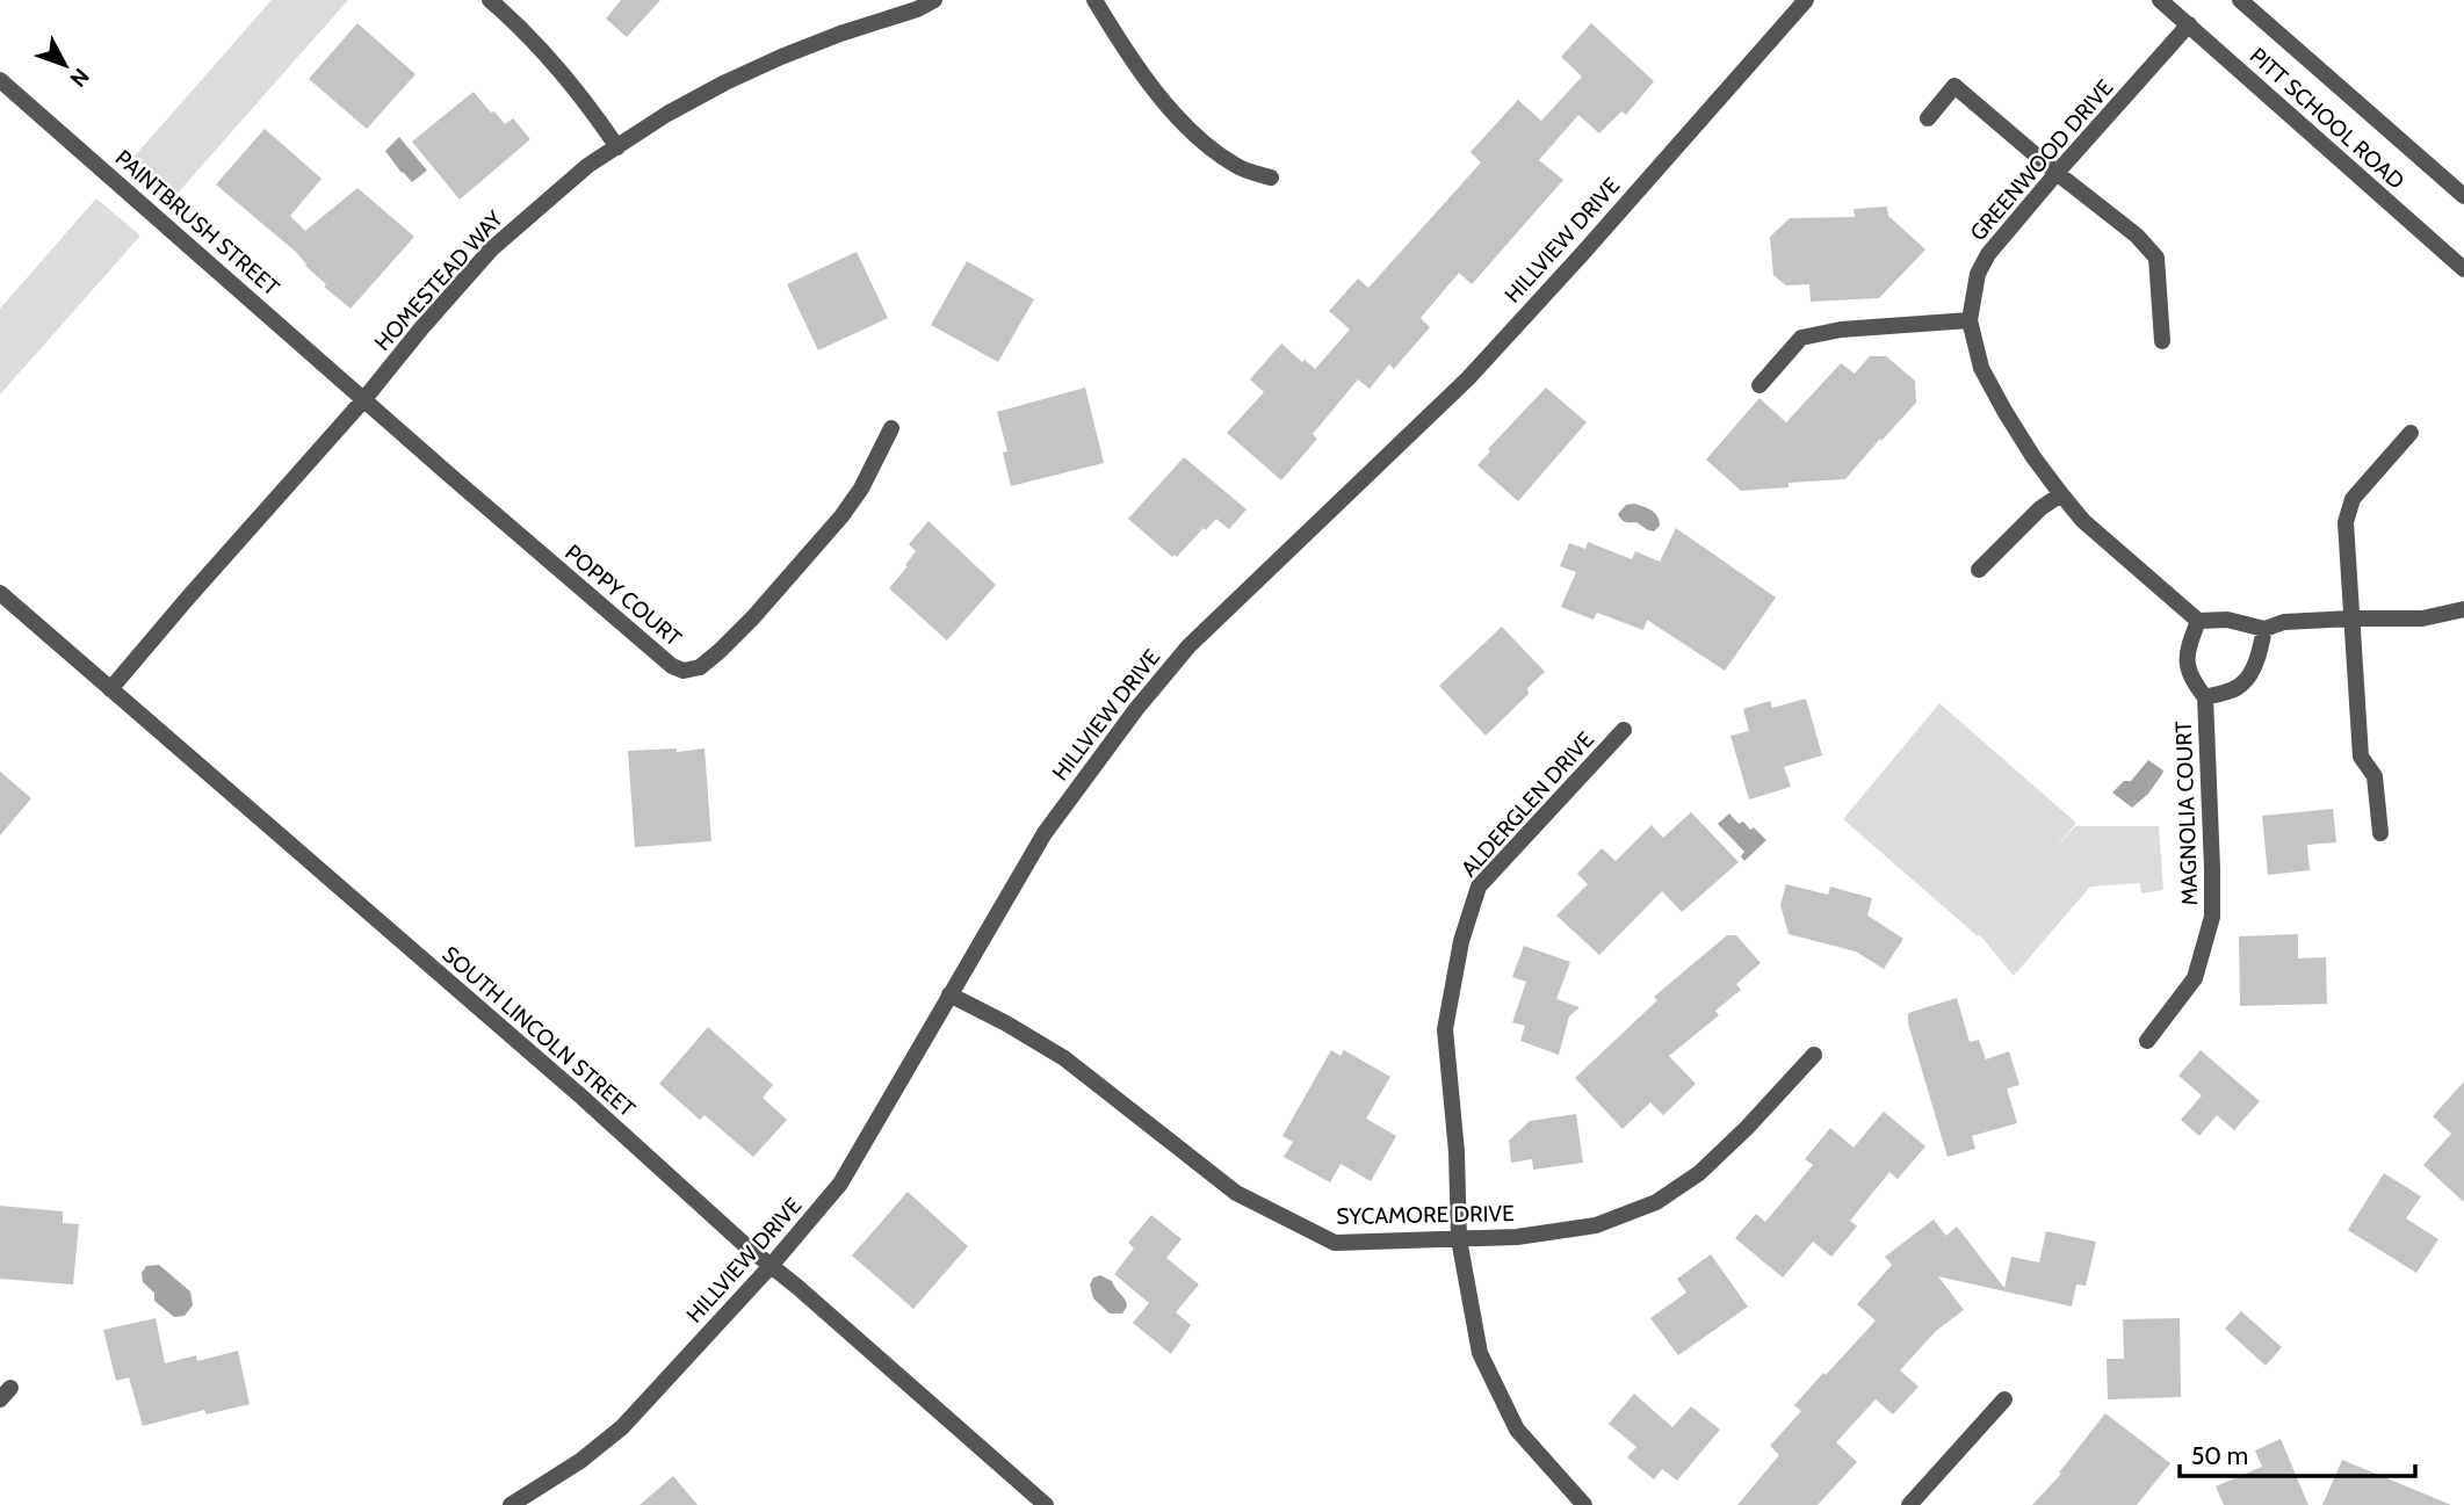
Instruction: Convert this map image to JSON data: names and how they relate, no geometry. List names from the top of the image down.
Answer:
{
  "streets": {
    "street": [
      "PITT SCHOOL ROAD",
      "GREENWOOD DRIVE",
      "PAINTBRUSH STREET",
      "HILLVIEW DRIVE",
      "HOMESTEAD WAY",
      "POPPY COURT",
      "ALDERGLEN DRIVE",
      "MAGNOLIA COURT",
      "SOUTH LINCOLN STREET",
      "SYCAMORE DRIVE"
    ]
  },
  "crossings": [
    ["PITT SCHOOL ROAD", "GREENWOOD DRIVE"],
    ["GREENWOOD DRIVE", "MAGNOLIA COURT"],
    ["PAINTBRUSH STREET", "HOMESTEAD WAY"],
    ["PAINTBRUSH STREET", "POPPY COURT"],
    ["HILLVIEW DRIVE", "SOUTH LINCOLN STREET"],
    ["HILLVIEW DRIVE", "SYCAMORE DRIVE"],
    ["HOMESTEAD WAY", "POPPY COURT"],
    ["HOMESTEAD WAY", "SOUTH LINCOLN STREET"],
    ["ALDERGLEN DRIVE", "SYCAMORE DRIVE"]
  ],
  "scale_bar": "50 m",
  "north": "bottom right"
}
